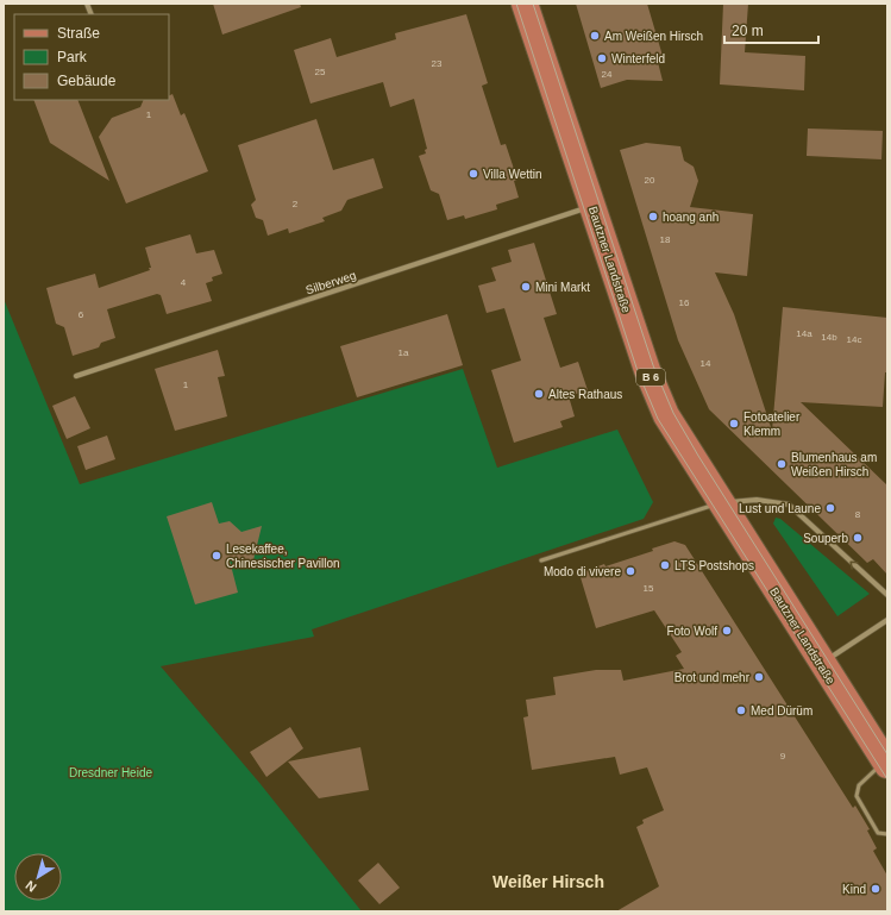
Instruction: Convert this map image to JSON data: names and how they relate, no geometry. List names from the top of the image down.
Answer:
{
  "streets": {
    "main road": ["Bautzner Landstraße", "B 6"],
    "street": ["Silberweg"]
  },
  "crossings": [
    ["Bautzner Landstraße", "Silberweg"]
  ],
  "districts": ["Weißer Hirsch"],
  "parks": ["Dresdner Heide"],
  "places": [
    "Am Weißen Hirsch",
    "Winterfeld",
    "Villa Wettin",
    "hoang anh",
    "Mini Markt",
    "Altes Rathaus",
    "Fotoatelier Klemm",
    "Blumenhaus am Weißen Hirsch",
    "Lust und Laune",
    "Souperb",
    "Lesekaffee, Chinesischer Pavillon",
    "LTS Postshops",
    "Modo di vivere",
    "Foto Wolf",
    "Brot und mehr",
    "Med Dürüm",
    "Kind"
  ],
  "house_numbers": [
    "23",
    "25",
    "24",
    "1",
    "20",
    "2",
    "18",
    "4",
    "16",
    "6",
    "14a",
    "14b",
    "14c",
    "1a",
    "14",
    "1",
    "8",
    "15",
    "9"
  ],
  "legend": ["Straße", "Park", "Gebäude"],
  "scale_bar": "20 m",
  "north": "bottom left"
}
